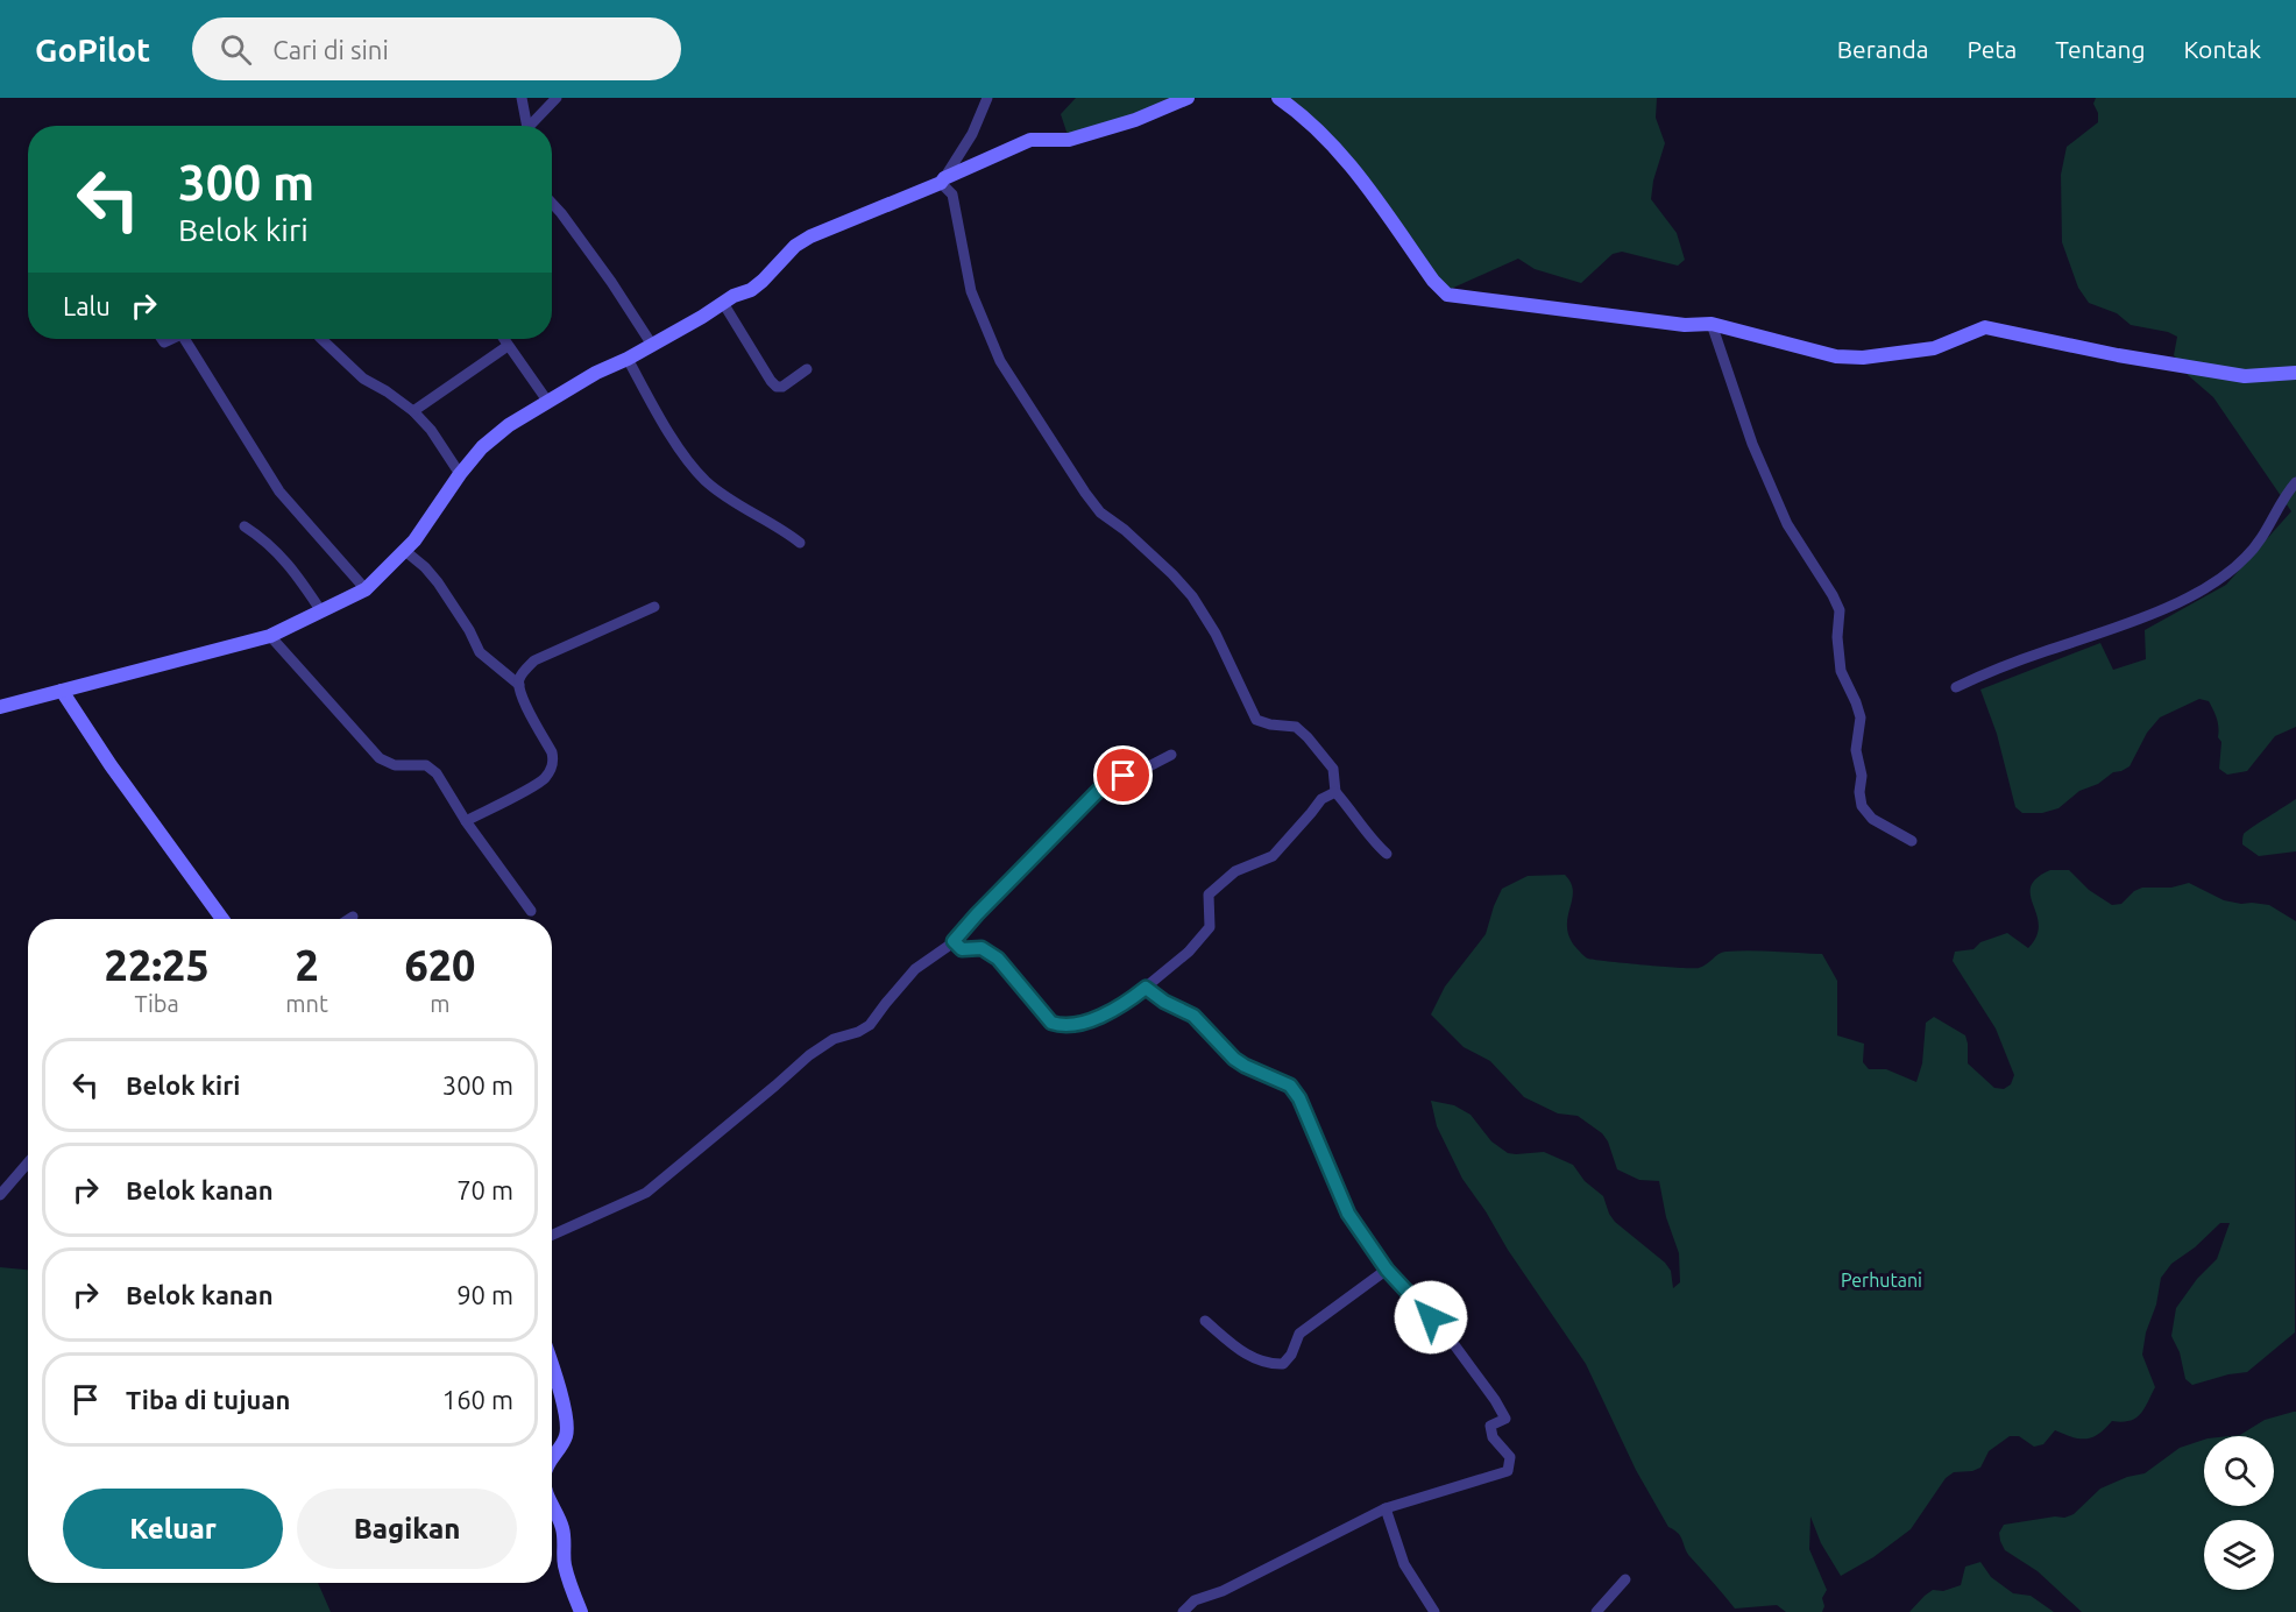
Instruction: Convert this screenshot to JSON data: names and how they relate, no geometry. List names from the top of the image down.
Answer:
{
  "parks": ["Perhutani"],
  "page": {
    "header": "GoPilot",
    "search": "Cari di sini",
    "nav": [
      "Beranda",
      "Peta",
      "Tentang",
      "Kontak"
    ],
    "turn": ["300 m", "Belok kiri"],
    "then": "Lalu",
    "eta": [
      "22:25",
      "Tiba",
      "2",
      "mnt",
      "620",
      "m"
    ],
    "list": [
      {
        "name": "Belok kiri",
        "value": "300 m"
      },
      {
        "name": "Belok kanan",
        "value": "70 m"
      },
      {
        "name": "Belok kanan",
        "value": "90 m"
      },
      {
        "name": "Tiba di tujuan",
        "value": "160 m"
      }
    ],
    "buttons": ["Keluar", "Bagikan"]
  }
}
